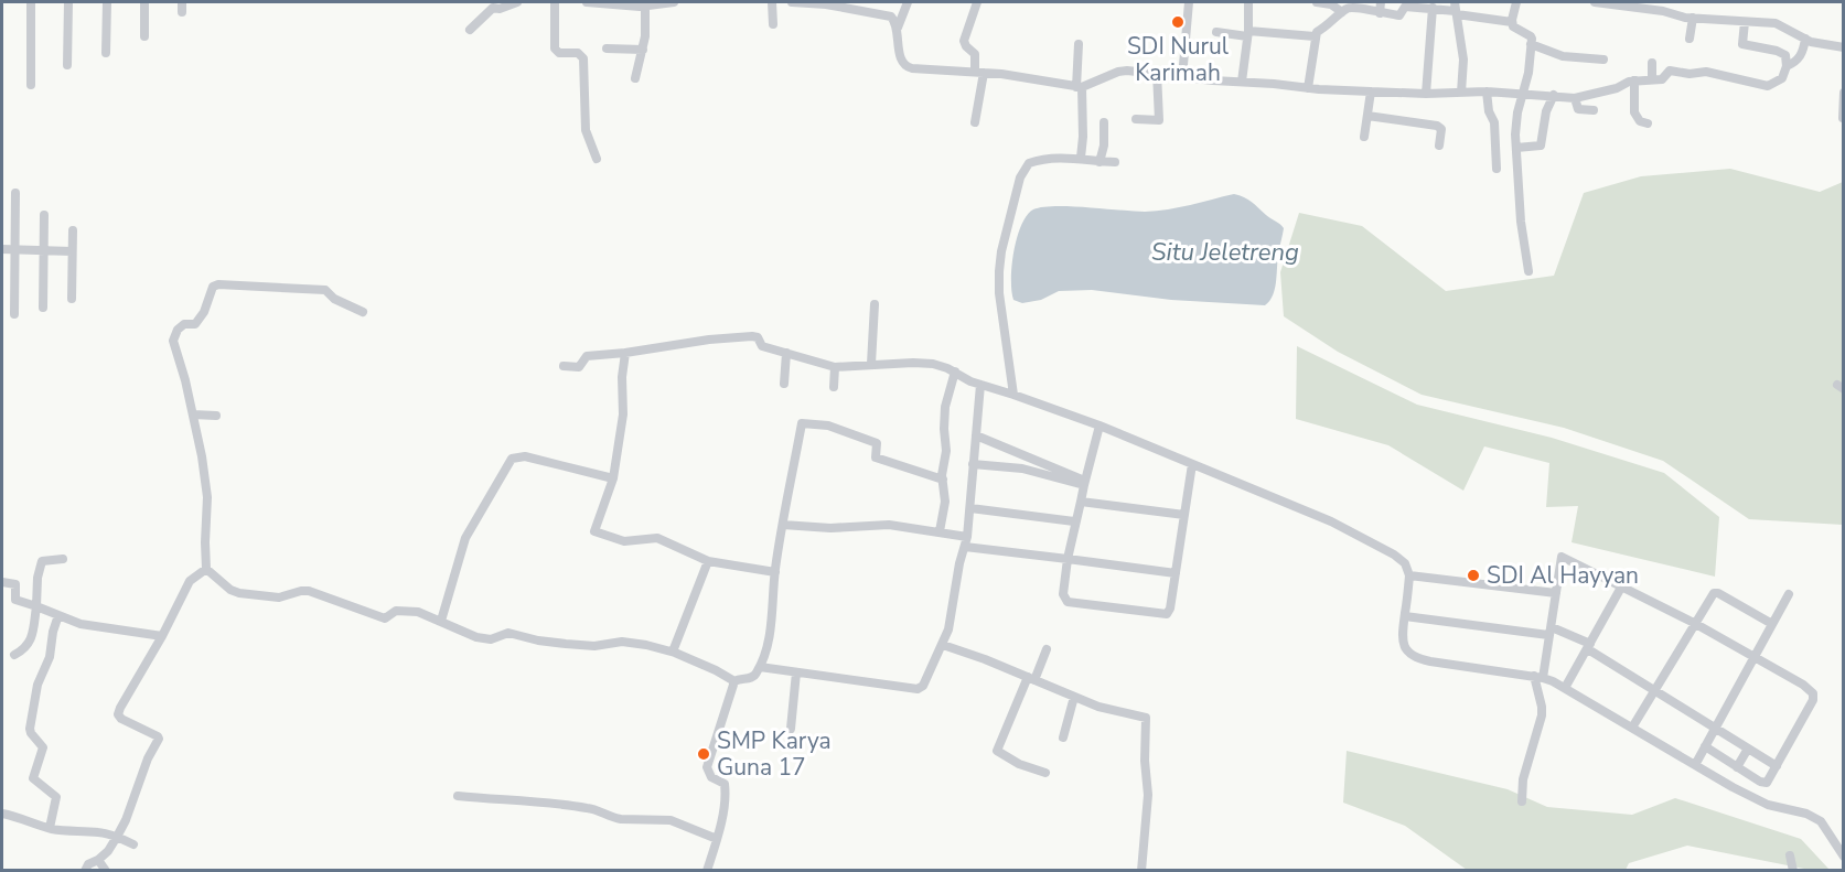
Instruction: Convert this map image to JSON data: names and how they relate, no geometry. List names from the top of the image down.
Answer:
{
  "water": ["Situ Jeletreng"],
  "places": ["SDI Nurul Karimah", "SDI Al Hayyan", "SMP Karya Guna 17"]
}
